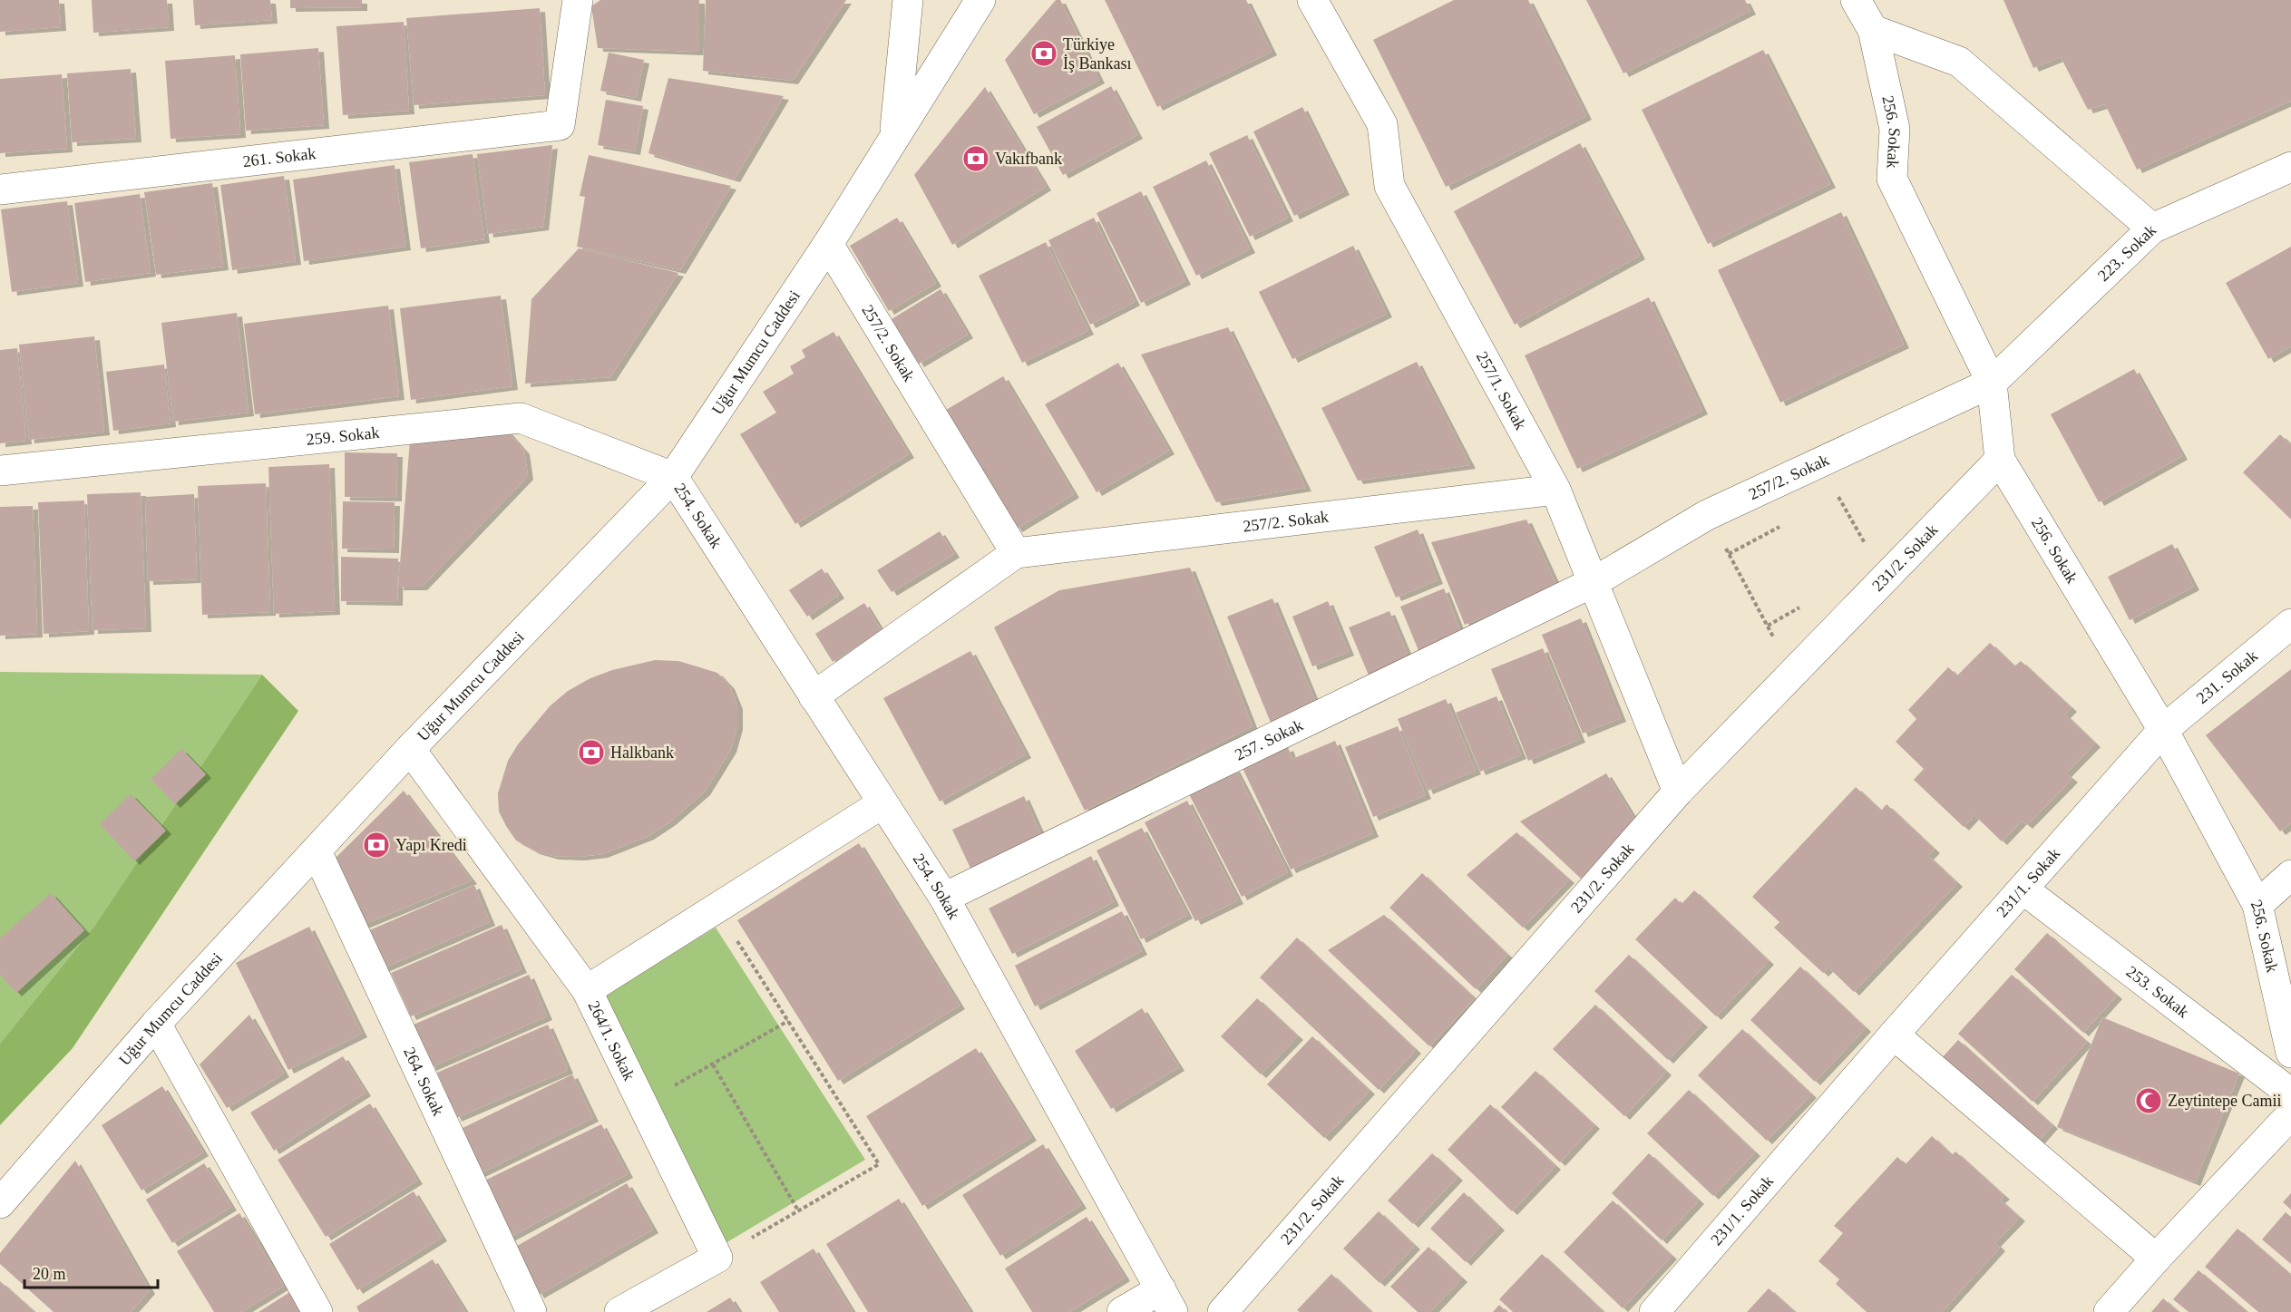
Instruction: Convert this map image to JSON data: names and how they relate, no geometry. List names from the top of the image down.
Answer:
{
  "streets": {
    "street": [
      "256. Sokak",
      "261. Sokak",
      "223. Sokak",
      "257/2. Sokak",
      "Uğur Mumcu Caddesi",
      "257/1. Sokak",
      "259. Sokak",
      "254. Sokak",
      "231/2. Sokak",
      "231. Sokak",
      "257. Sokak",
      "231/1. Sokak",
      "253. Sokak",
      "264/1. Sokak",
      "264. Sokak"
    ]
  },
  "crossings": [
    ["256. Sokak", "223. Sokak"],
    ["256. Sokak", "257/2. Sokak"],
    ["256. Sokak", "231/2. Sokak"],
    ["256. Sokak", "231. Sokak"],
    ["256. Sokak", "231/1. Sokak"],
    ["223. Sokak", "257/2. Sokak"],
    ["257/2. Sokak", "Uğur Mumcu Caddesi"],
    ["257/2. Sokak", "257/1. Sokak"],
    ["257/2. Sokak", "254. Sokak"],
    ["257/2. Sokak", "257. Sokak"],
    ["Uğur Mumcu Caddesi", "259. Sokak"],
    ["Uğur Mumcu Caddesi", "254. Sokak"],
    ["Uğur Mumcu Caddesi", "264/1. Sokak"],
    ["Uğur Mumcu Caddesi", "264. Sokak"],
    ["257/1. Sokak", "231/2. Sokak"],
    ["257/1. Sokak", "257. Sokak"],
    ["259. Sokak", "254. Sokak"],
    ["254. Sokak", "257. Sokak"],
    ["231. Sokak", "231/1. Sokak"],
    ["231/1. Sokak", "253. Sokak"]
  ],
  "places": {
    "bank": [
      "Türkiye İş Bankası",
      "Vakıfbank",
      "Halkbank",
      "Yapı Kredi"
    ],
    "mosque": ["Zeytintepe Camii"]
  },
  "scale_bar": "20 m"
}
